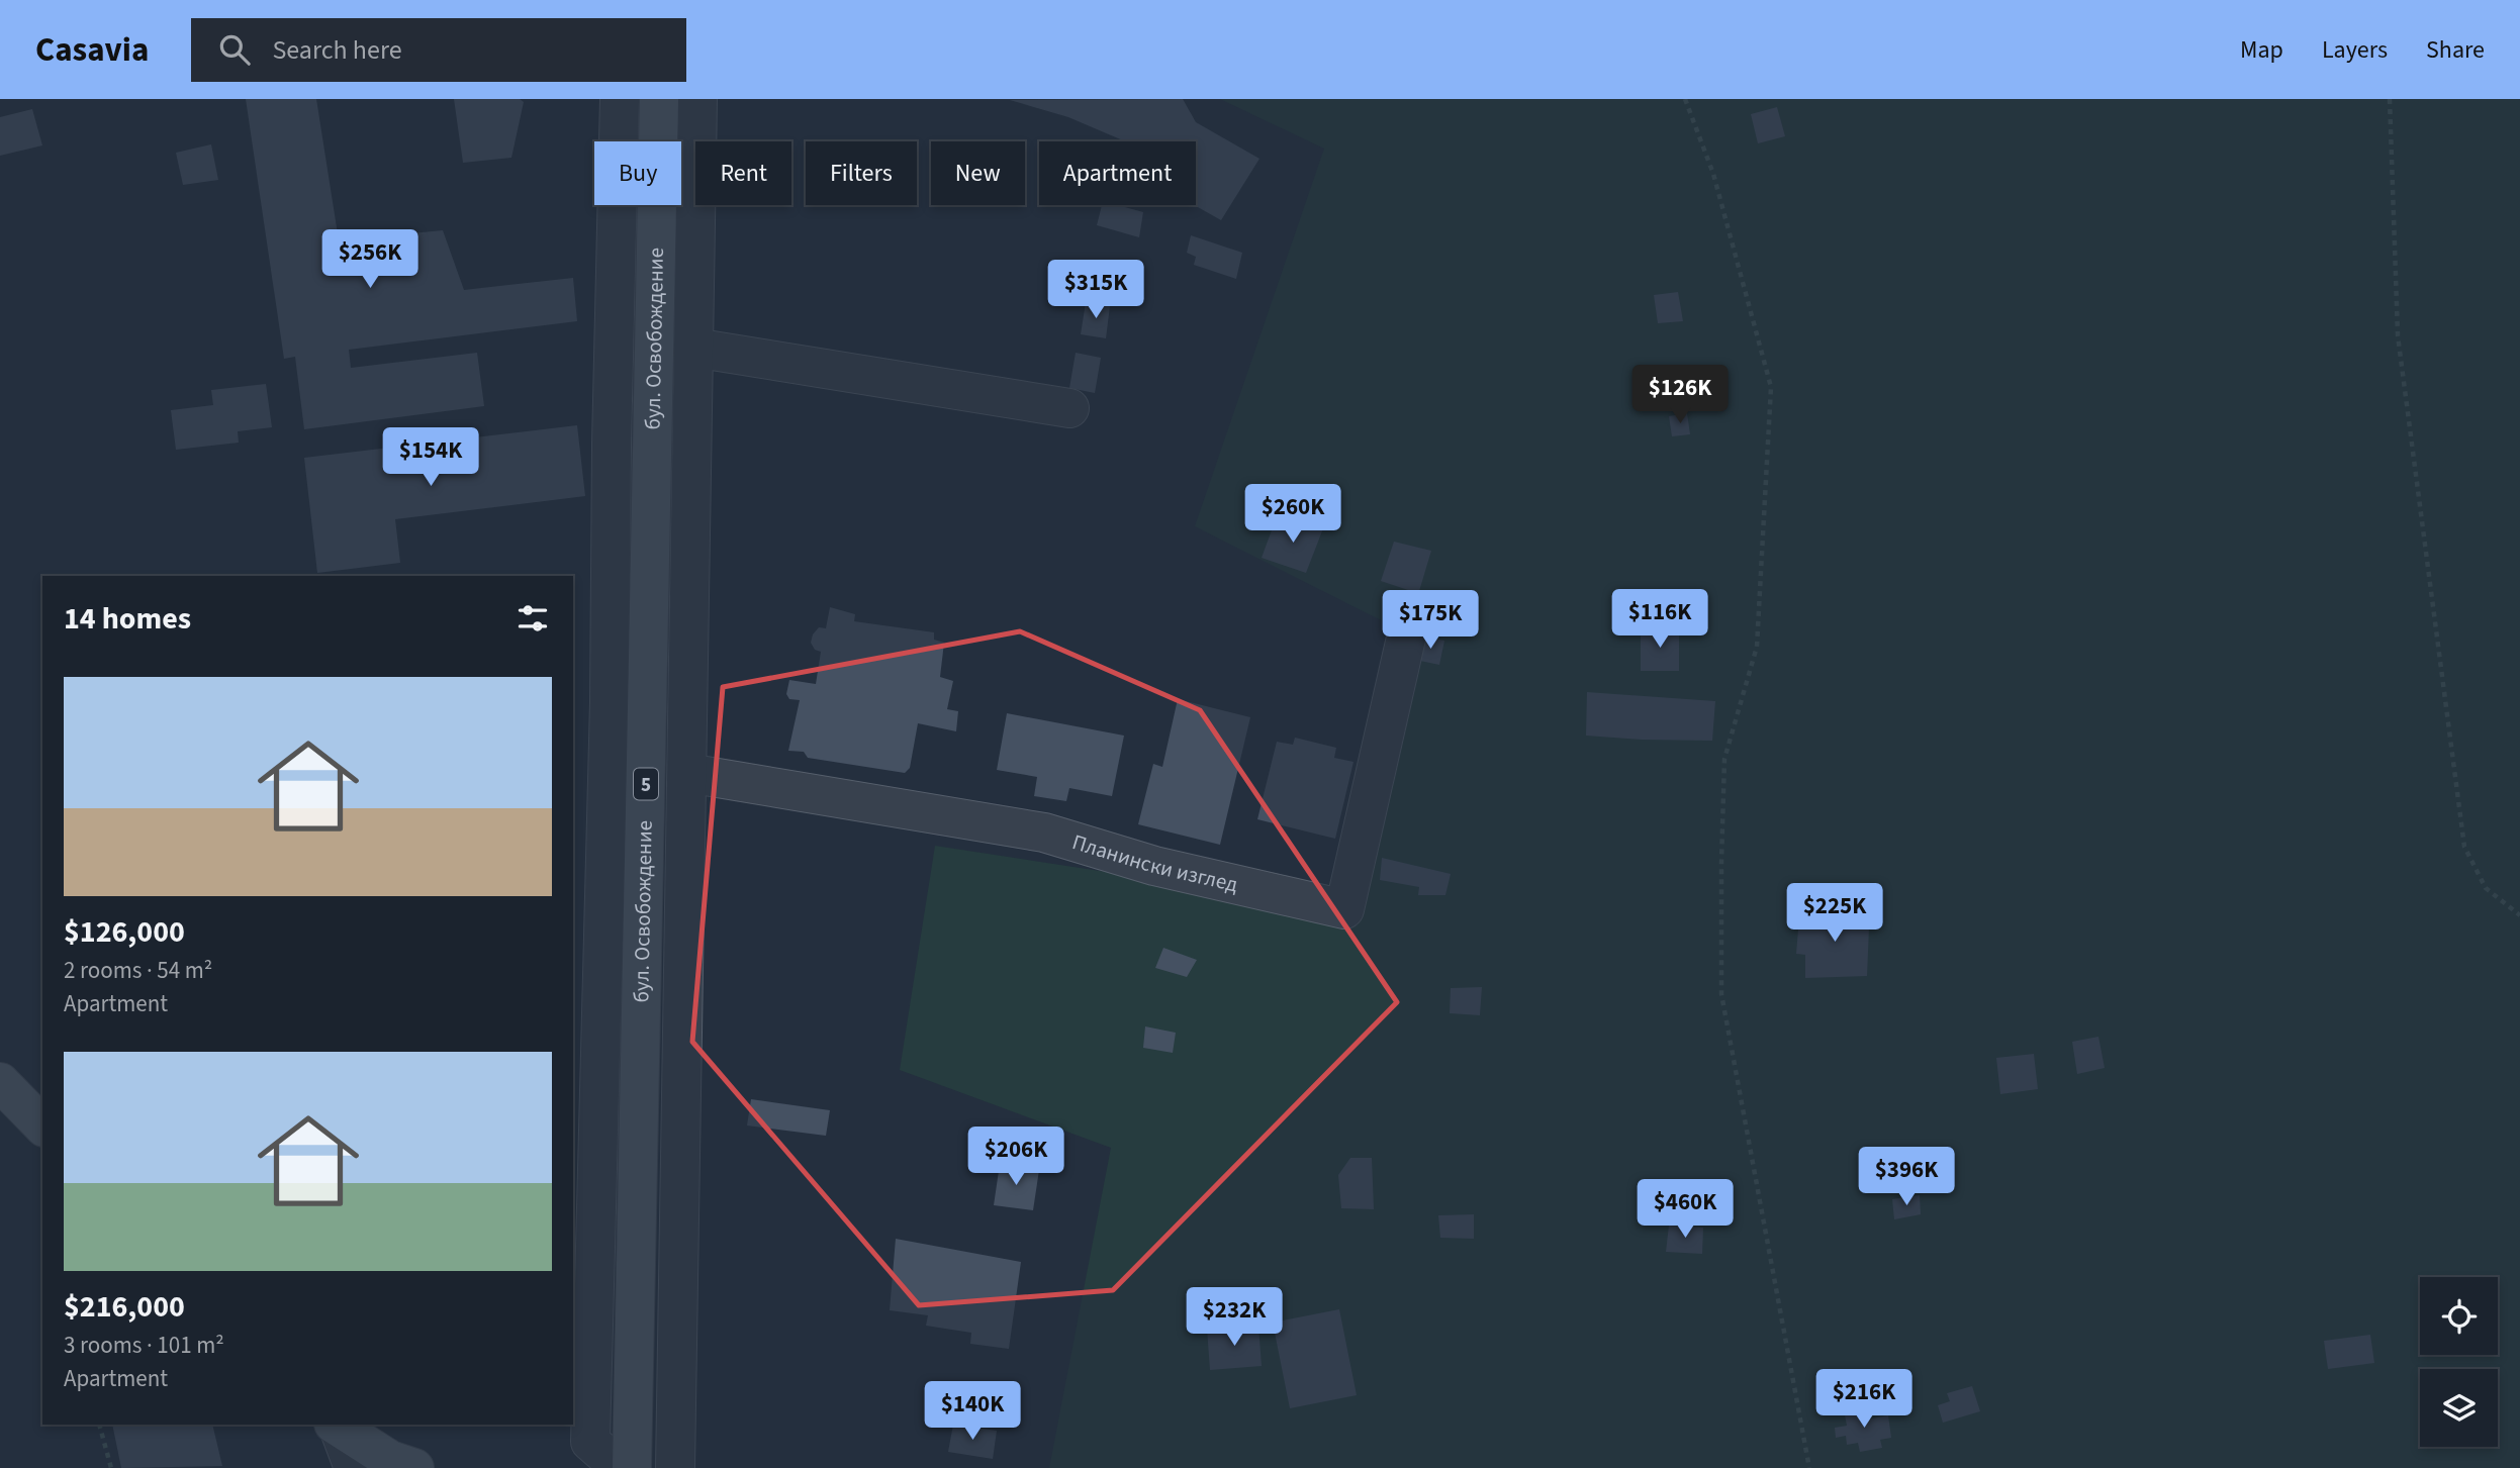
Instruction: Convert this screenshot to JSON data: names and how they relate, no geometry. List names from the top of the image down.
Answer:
{
  "streets": {
    "main road": ["бул. Освобождение", "5"],
    "street": ["Планински изглед"]
  },
  "page": {
    "header": "Casavia",
    "search": "Search here",
    "nav": ["Map", "Layers", "Share"],
    "chip": [
      "Buy",
      "Rent",
      "Filters",
      "New",
      "Apartment"
    ],
    "price": [
      "$256K",
      "$315K",
      "$126K",
      "$154K",
      "$260K",
      "$116K",
      "$175K",
      "$225K",
      "$206K",
      "$396K",
      "$460K",
      "$232K",
      "$216K",
      "$140K"
    ],
    "heading": "14 homes",
    "list": [
      {
        "name": "$126,000",
        "note": "2 rooms · 54 m² · Apartment"
      },
      {
        "name": "$216,000",
        "note": "3 rooms · 101 m² · Apartment"
      }
    ]
  }
}
